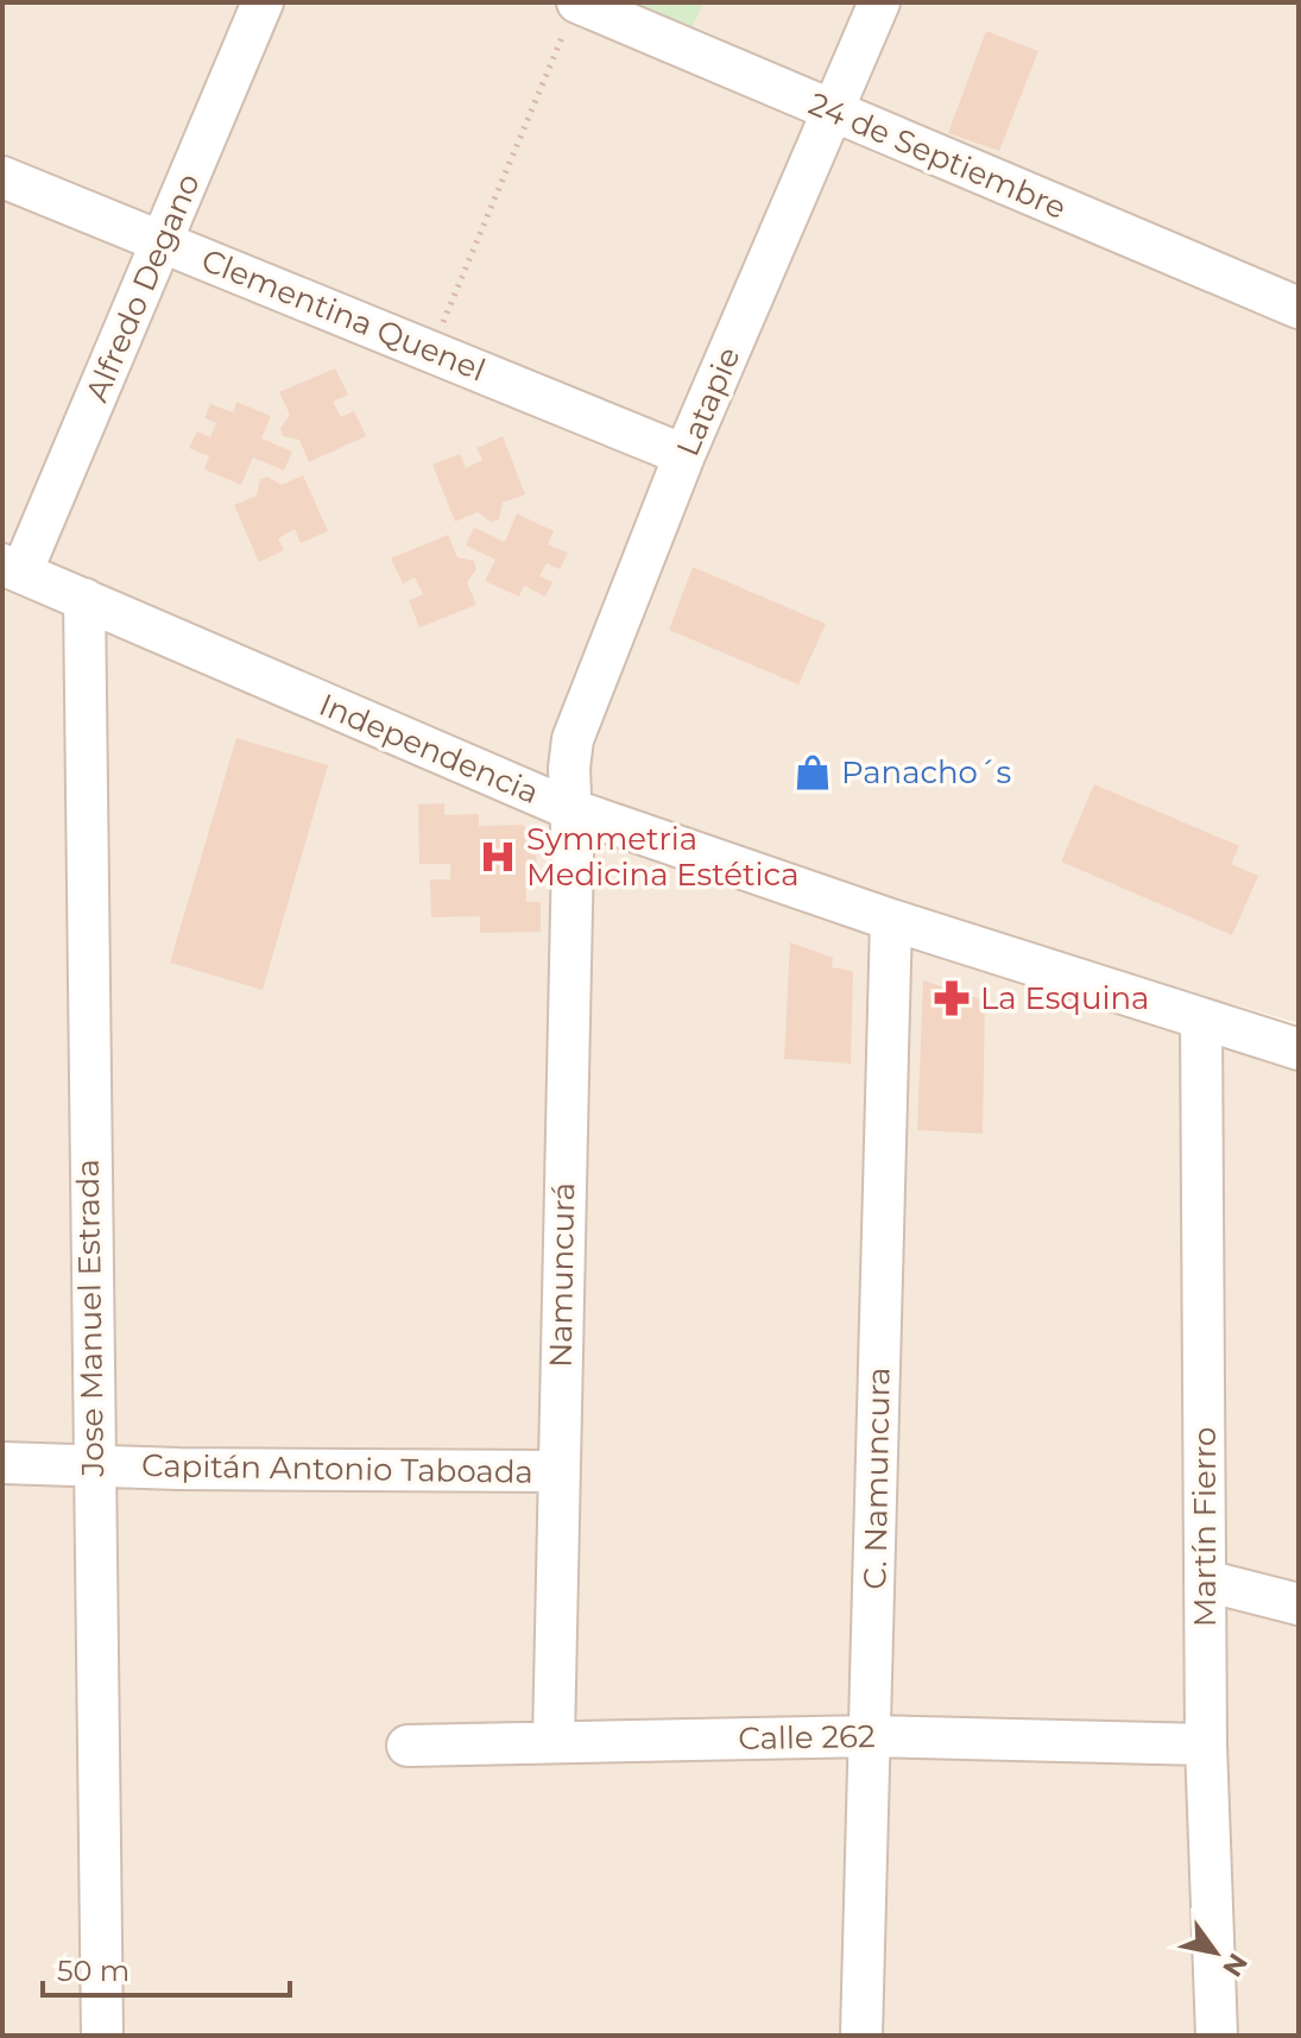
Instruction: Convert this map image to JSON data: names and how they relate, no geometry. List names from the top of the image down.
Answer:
{
  "streets": {
    "street": [
      "24 de Septiembre",
      "Alfredo Degano",
      "Clementina Quenel",
      "Latapie",
      "Independencia",
      "Namuncurá",
      "Jose Manuel Estrada",
      "Capitán Antonio Taboada",
      "C. Namuncura",
      "Martín Fierro",
      "Calle 262"
    ]
  },
  "crossings": [
    ["24 de Septiembre", "Latapie"],
    ["Alfredo Degano", "Clementina Quenel"],
    ["Alfredo Degano", "Independencia"],
    ["Clementina Quenel", "Latapie"],
    ["Latapie", "Independencia"],
    ["Latapie", "Namuncurá"],
    ["Independencia", "Namuncurá"],
    ["Independencia", "Jose Manuel Estrada"],
    ["Independencia", "C. Namuncura"],
    ["Independencia", "Martín Fierro"],
    ["Namuncurá", "Capitán Antonio Taboada"],
    ["Namuncurá", "Calle 262"],
    ["Jose Manuel Estrada", "Capitán Antonio Taboada"],
    ["C. Namuncura", "Calle 262"],
    ["Martín Fierro", "Calle 262"]
  ],
  "places": {
    "shop": ["Panacho´s"],
    "hospital": ["Symmetria Medicina Estética"],
    "pharmacy": ["La Esquina"]
  },
  "scale_bar": "50 m",
  "north": "bottom right"
}
